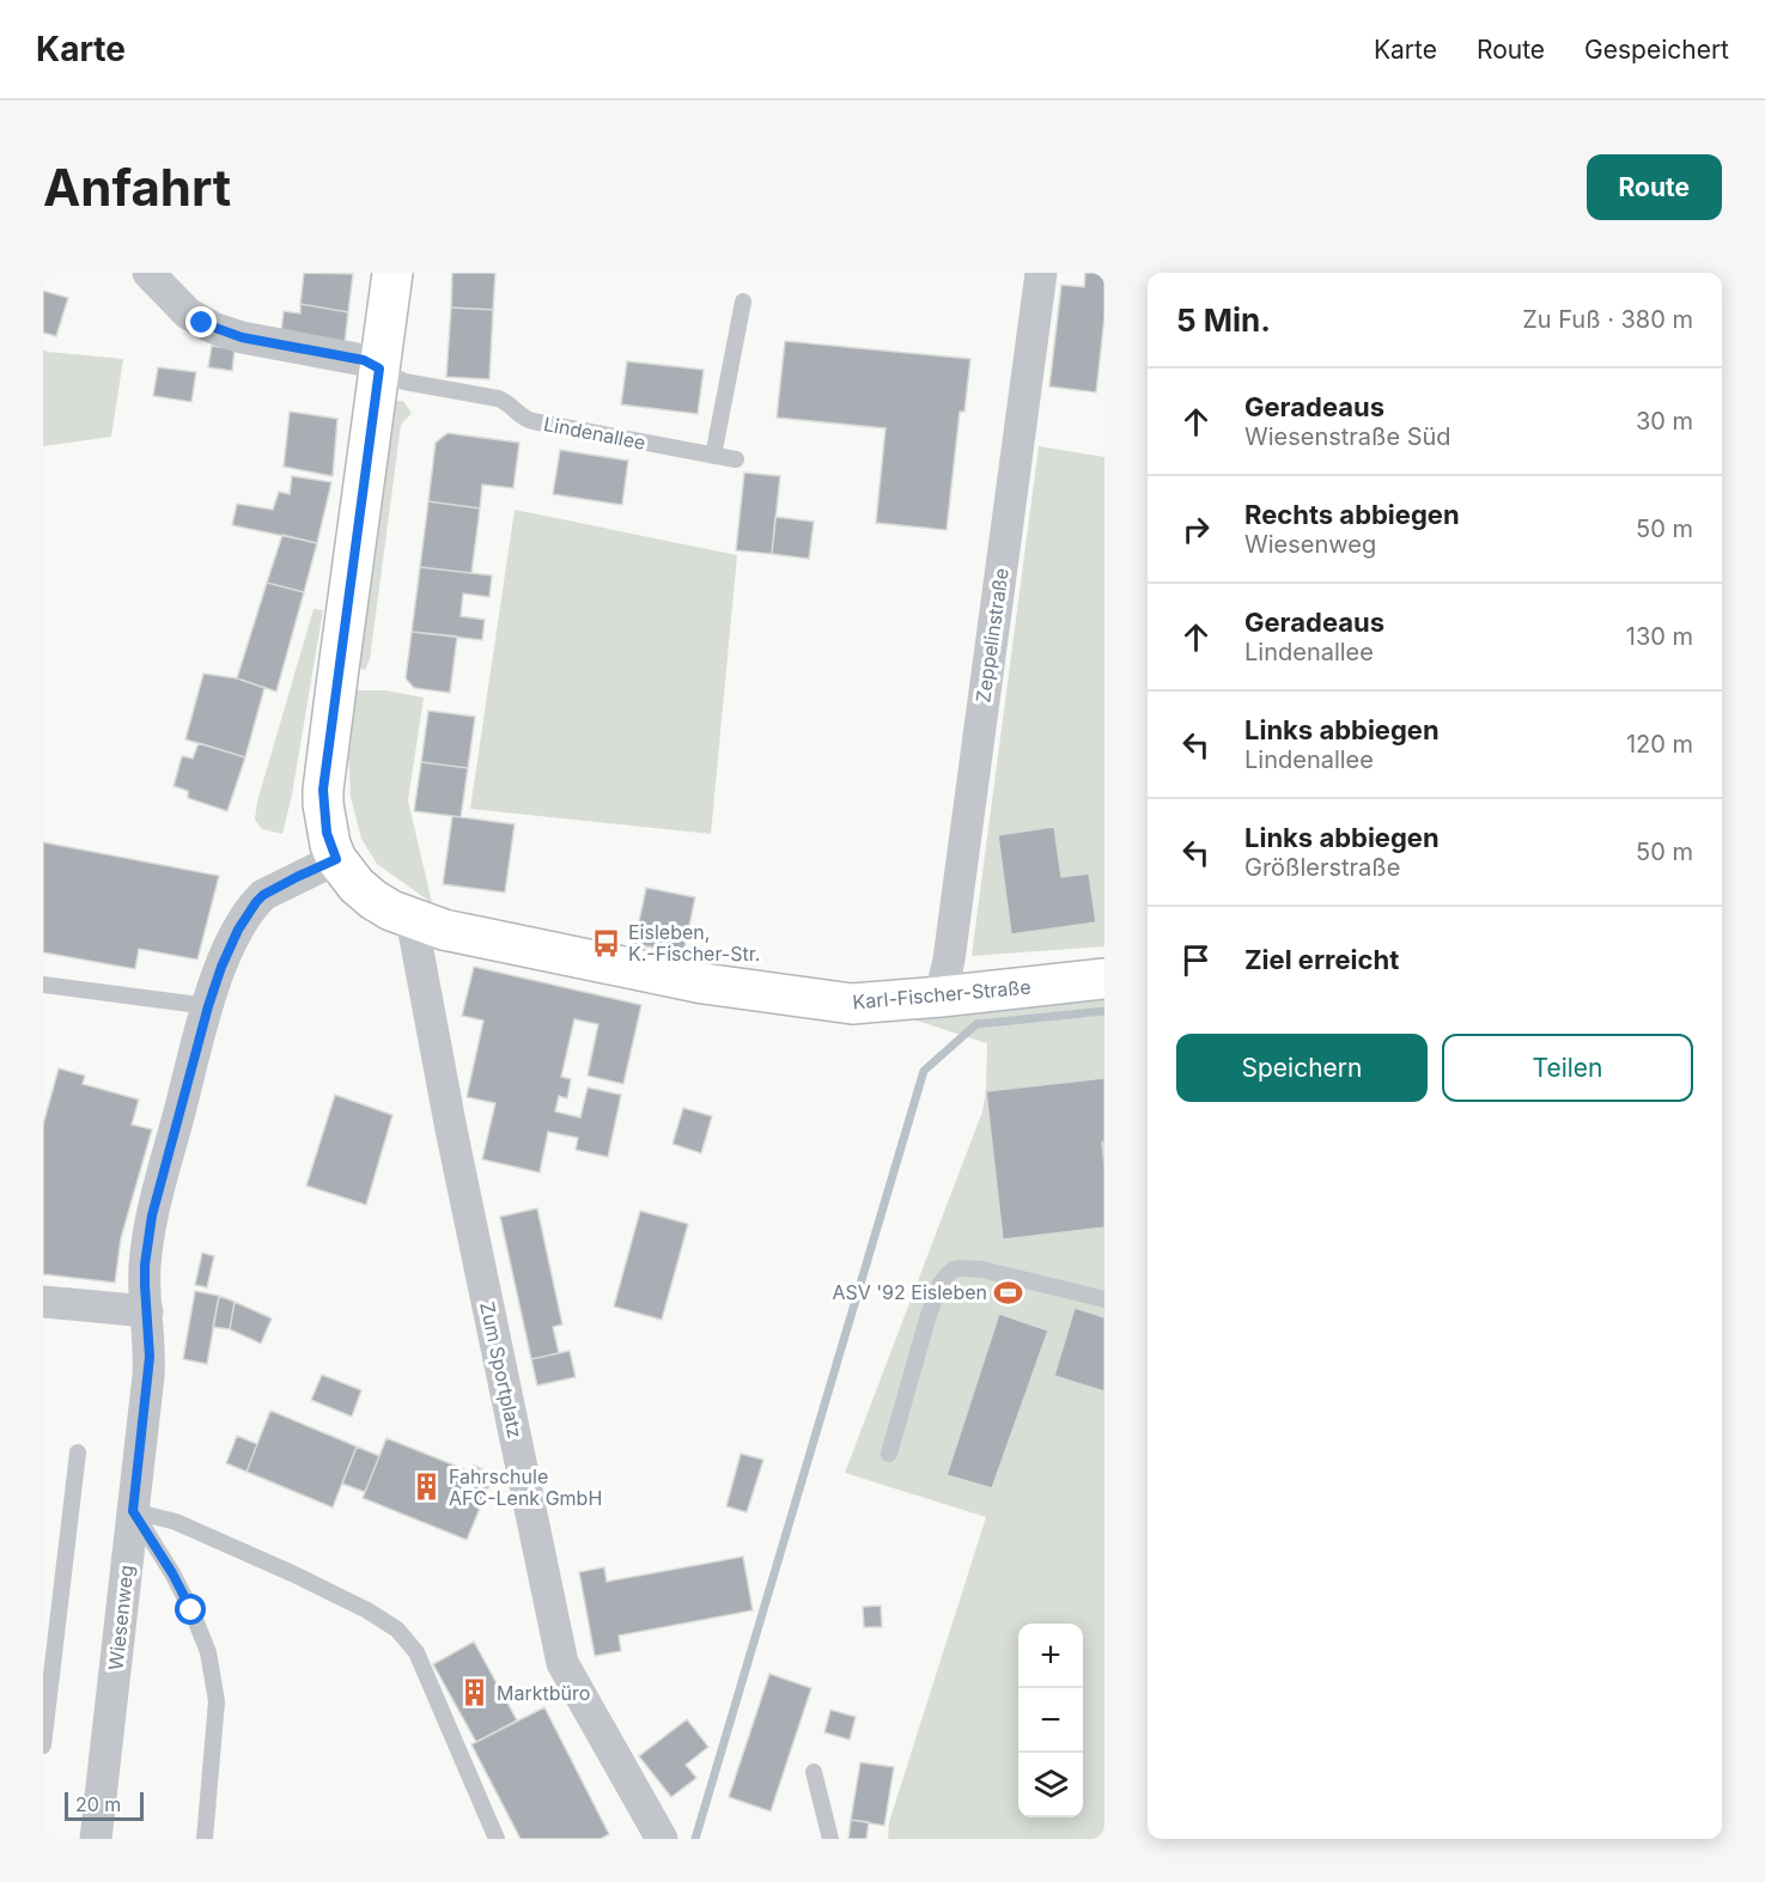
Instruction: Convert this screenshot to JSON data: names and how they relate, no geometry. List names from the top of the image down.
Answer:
{
  "streets": {
    "street": [
      "Zeppelinstraße",
      "Karl-Fischer-Straße",
      "Zum Sportplatz",
      "Wiesenweg"
    ],
    "lane": ["Lindenallee"]
  },
  "crossings": [
    ["Zeppelinstraße", "Karl-Fischer-Straße"],
    ["Karl-Fischer-Straße", "Zum Sportplatz"]
  ],
  "places": {
    "bus stop": ["Eisleben, K.-Fischer-Str."],
    "sports": ["ASV '92 Eisleben"],
    "building": ["Fahrschule AFC-Lenk GmbH", "Marktbüro"]
  },
  "scale_bar": "20 m",
  "page": {
    "header": "Karte",
    "nav": ["Karte", "Route", "Gespeichert"],
    "buttons": [
      "Route",
      ["Speichern", "Teilen"]
    ],
    "title": "Anfahrt",
    "heading": ["5 Min.", "Zu Fuß · 380 m"],
    "list": [
      ["Geradeaus", "Wiesenstraße Süd", "30 m"],
      ["Rechts abbiegen", "Wiesenweg", "50 m"],
      ["Geradeaus", "Lindenallee", "130 m"],
      ["Links abbiegen", "Lindenallee", "120 m"],
      ["Links abbiegen", "Größlerstraße", "50 m"],
      "Ziel erreicht"
    ],
    "map_buttons": ["+", "−"],
    "scale": "20 m"
  }
}
